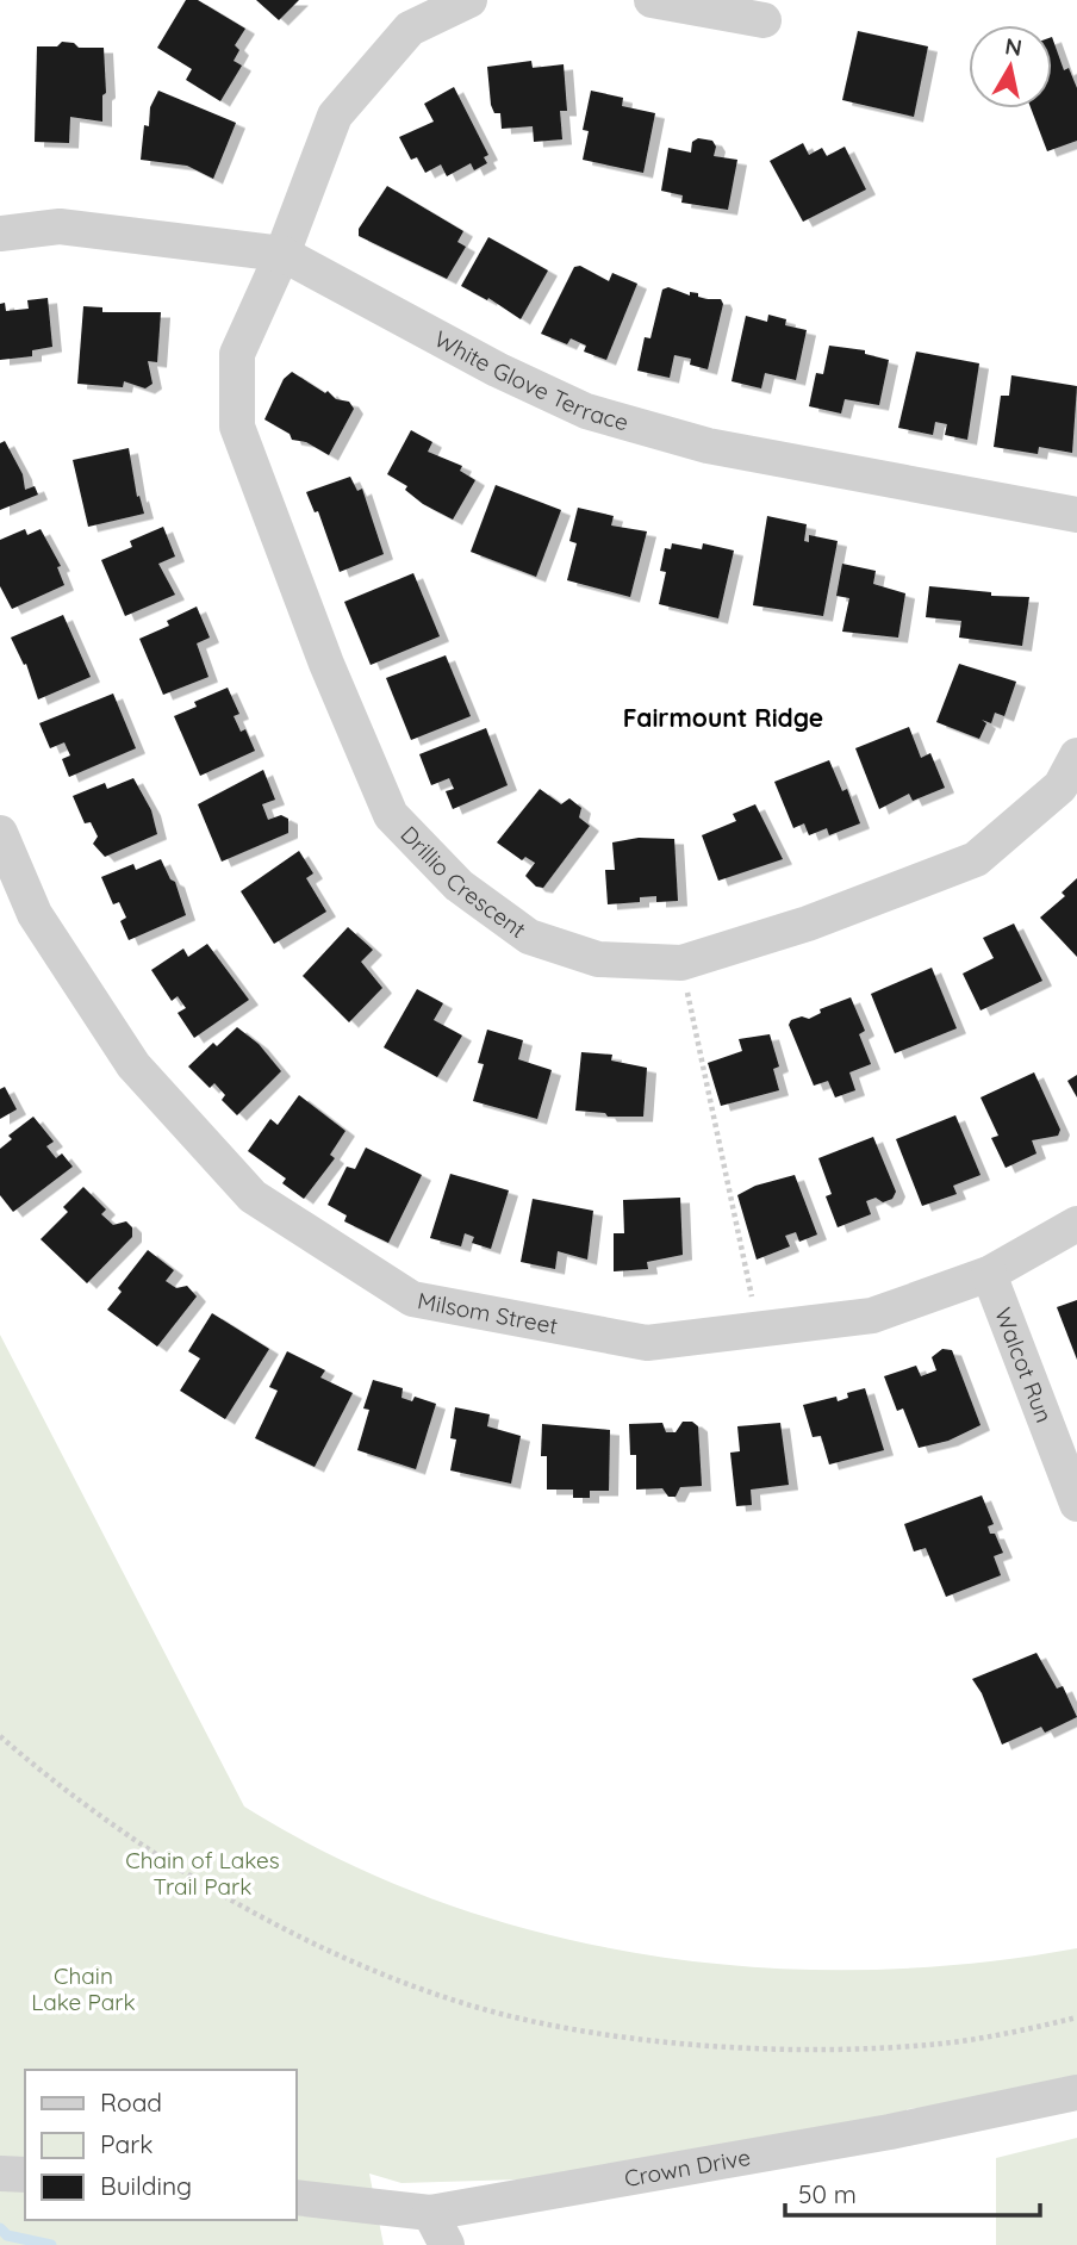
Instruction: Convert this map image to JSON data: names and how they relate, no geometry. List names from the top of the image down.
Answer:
{
  "streets": {
    "street": [
      "White Glove Terrace",
      "Drillio Crescent",
      "Milsom Street",
      "Walcot Run",
      "Crown Drive"
    ]
  },
  "crossings": [
    ["White Glove Terrace", "Drillio Crescent"],
    ["Milsom Street", "Walcot Run"]
  ],
  "districts": ["Fairmount Ridge"],
  "parks": ["Chain of Lakes Trail Park", "Chain Lake Park"],
  "legend": ["Road", "Park", "Building"],
  "scale_bar": "50 m",
  "north": "top"
}
